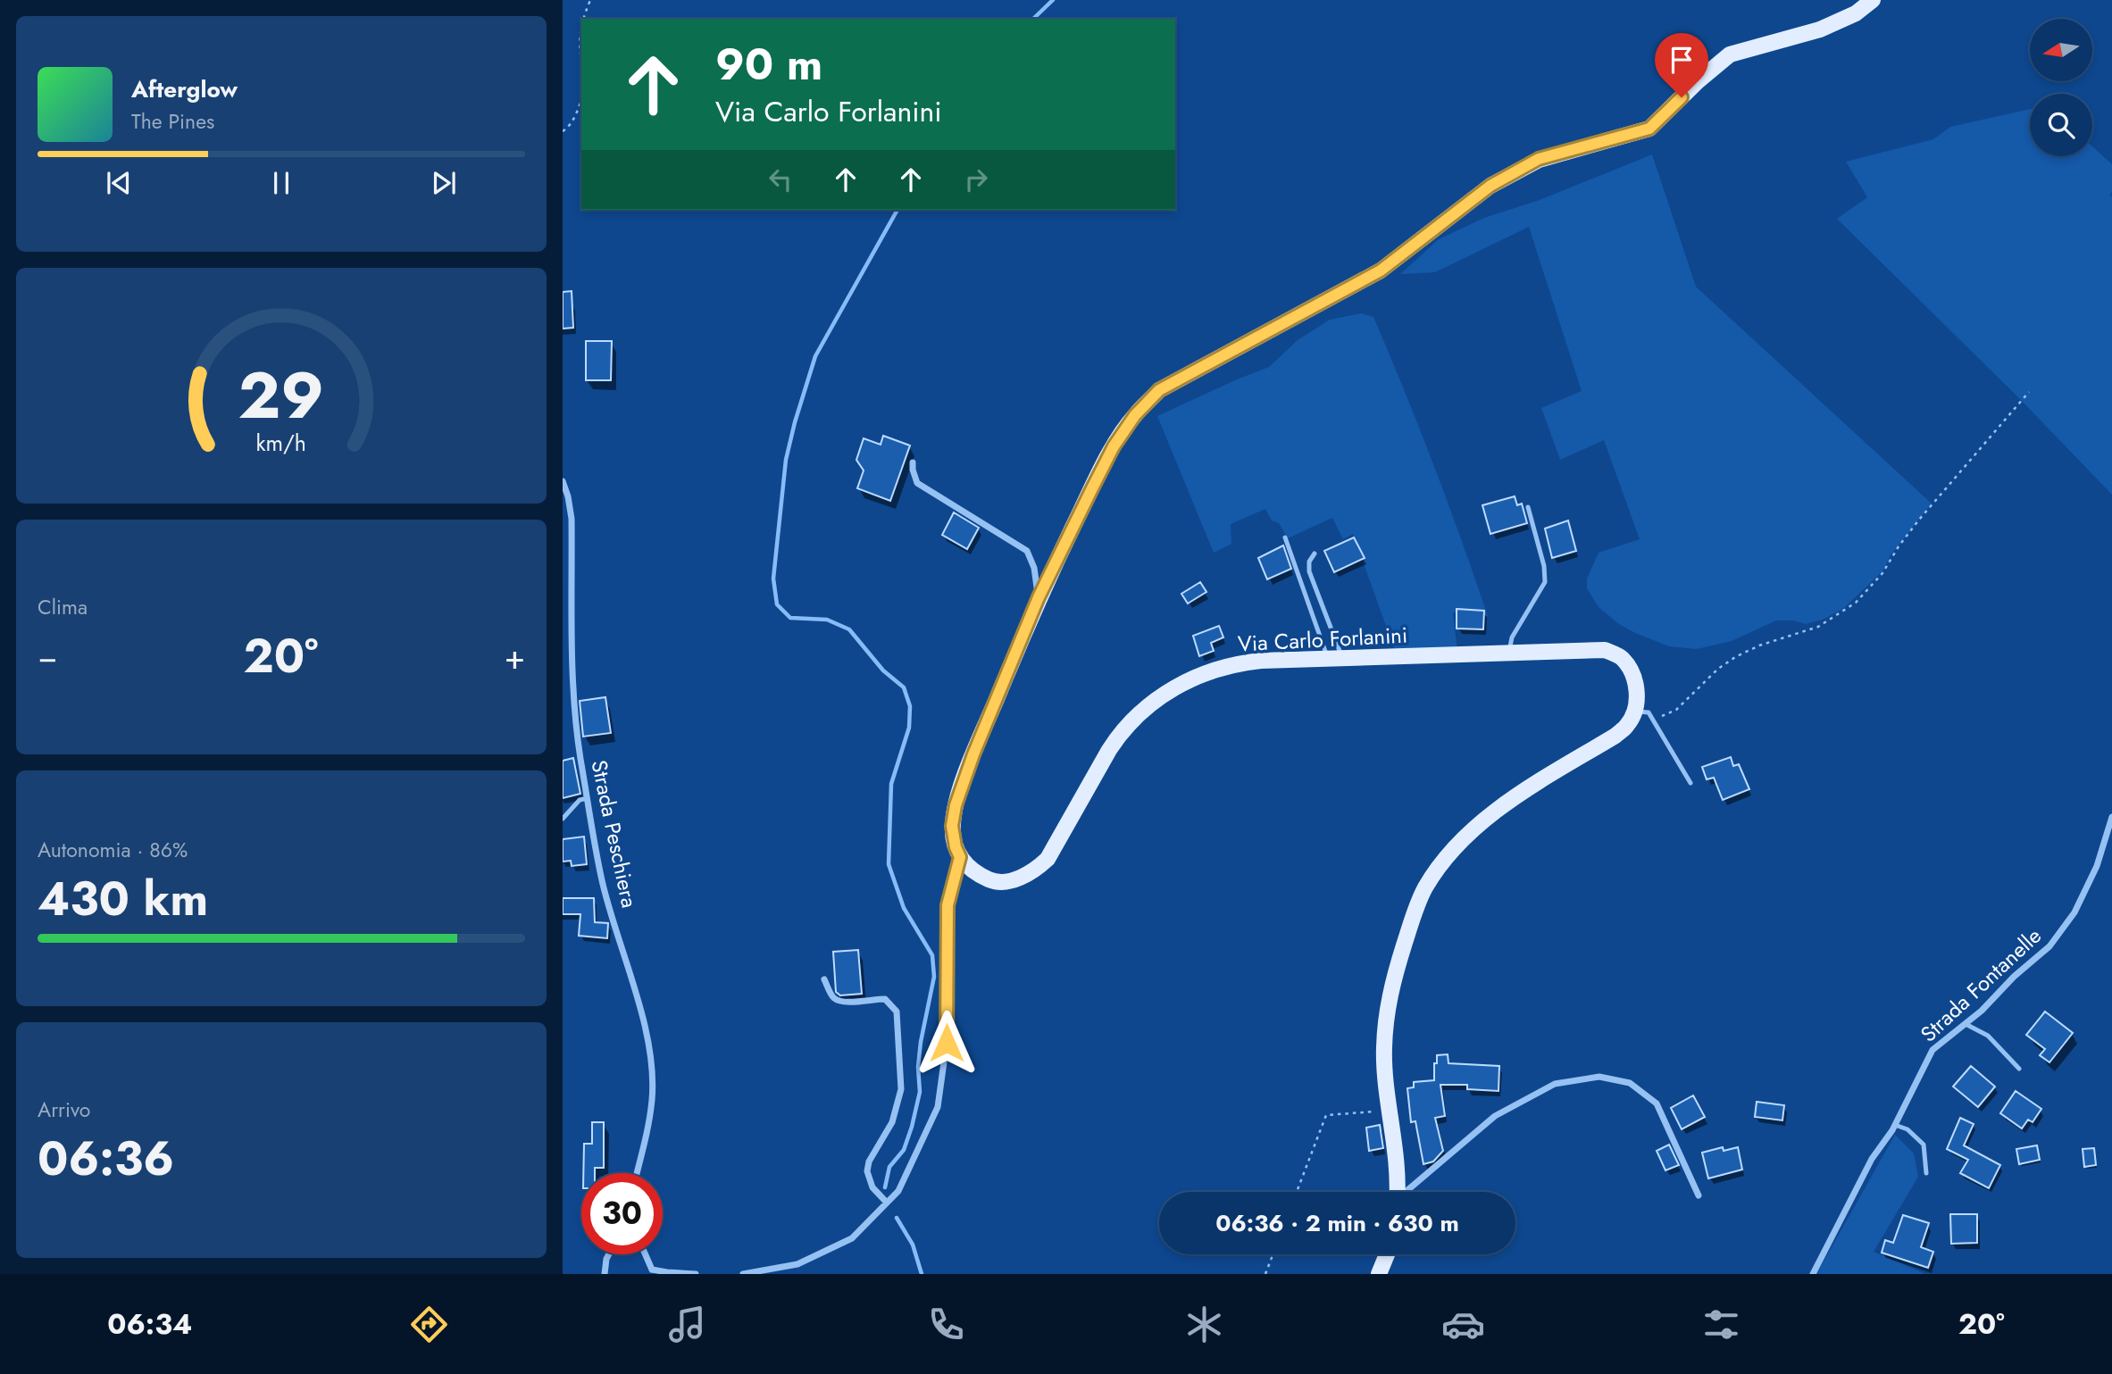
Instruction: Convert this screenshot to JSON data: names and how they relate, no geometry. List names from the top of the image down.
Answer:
{
  "streets": {
    "main road": ["Via Carlo Forlanini"],
    "street": ["Strada Peschiera", "Strada Fontanelle"]
  },
  "north": "left",
  "page": {
    "turn": ["90 m", "Via Carlo Forlanini"],
    "song": ["Afterglow", "The Pines"],
    "tile": [
      "Clima",
      ["Autonomia · 86%", "430 km"],
      ["Arrivo", "06:36"]
    ],
    "heat": ["−", "20°", "+"],
    "limit": "30",
    "trip": "06:36 · 2 min · 630 m",
    "tabs": ["06:34", "20°"],
    "gauge": ["29", "km/h"]
  }
}
